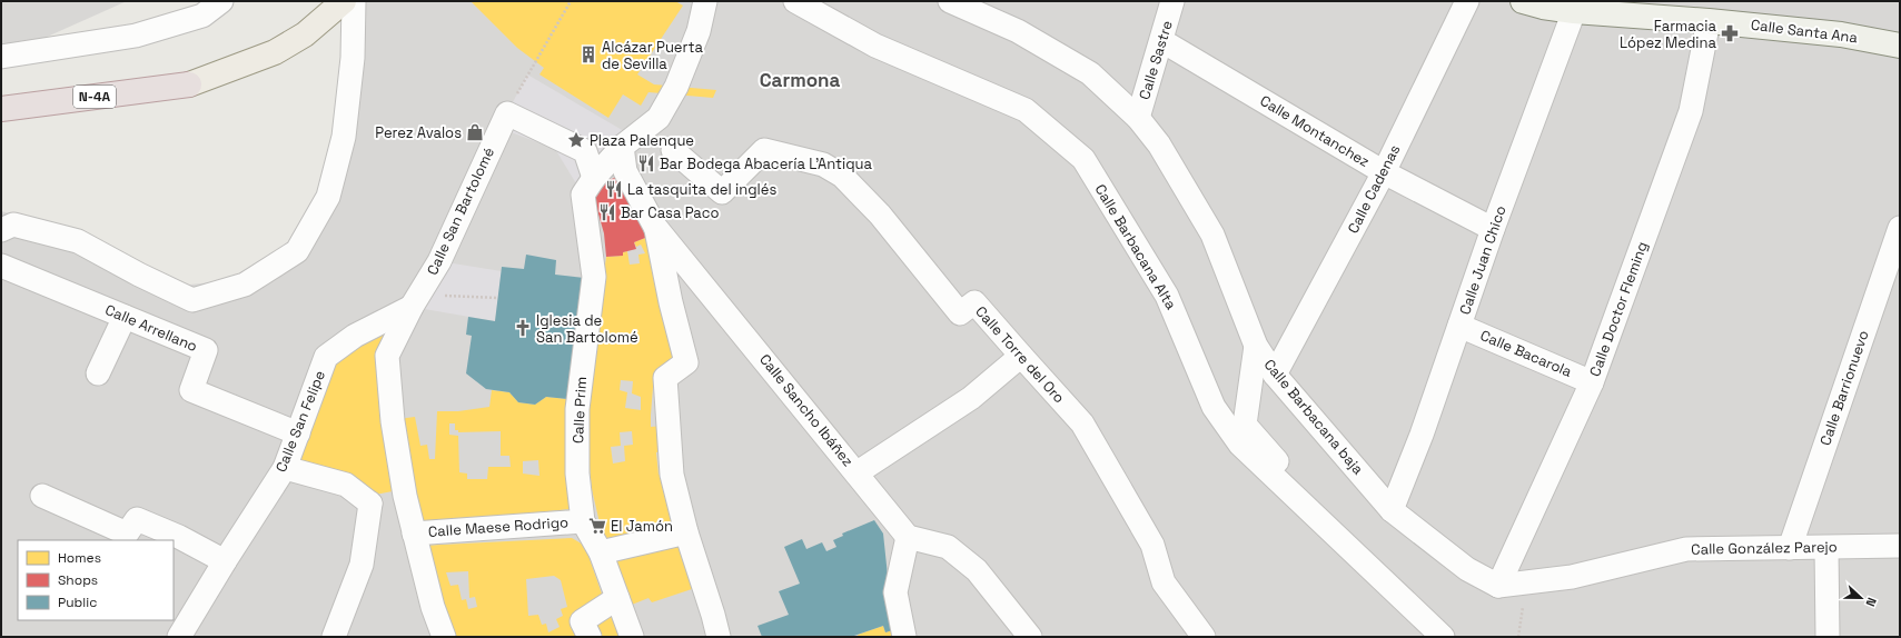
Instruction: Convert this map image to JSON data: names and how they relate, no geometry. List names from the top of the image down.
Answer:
{
  "streets": {
    "highway": ["N-4A"],
    "street": [
      "Calle Santa Ana",
      "Calle Sastre",
      "Calle Montanchez",
      "Calle Cadenas",
      "Calle San Bartolomé",
      "Calle Barbacana Alta",
      "Calle Juan Chico",
      "Calle Doctor Fleming",
      "Calle Arrellano",
      "Calle Bacarola",
      "Calle Torre del Oro",
      "Calle Barrionuevo",
      "Calle Prim",
      "Calle Sancho Ibáñez",
      "Calle Barbacana baja",
      "Calle San Felipe",
      "Calle Maese Rodrigo",
      "Calle González Parejo"
    ]
  },
  "crossings": [
    ["Calle Santa Ana", "Calle Juan Chico"],
    ["Calle Santa Ana", "Calle Doctor Fleming"],
    ["Calle Sastre", "Calle Montanchez"],
    ["Calle Sastre", "Calle Barbacana baja"],
    ["Calle Montanchez", "Calle Cadenas"],
    ["Calle Montanchez", "Calle Juan Chico"],
    ["Calle Cadenas", "Calle Barbacana baja"],
    ["Calle San Bartolomé", "Calle San Felipe"],
    ["Calle San Bartolomé", "Calle Maese Rodrigo"],
    ["Calle Barbacana Alta", "Calle Barbacana baja"],
    ["Calle Juan Chico", "Calle Bacarola"],
    ["Calle Juan Chico", "Calle Barbacana baja"],
    ["Calle Doctor Fleming", "Calle Bacarola"],
    ["Calle Doctor Fleming", "Calle Barbacana baja"],
    ["Calle Doctor Fleming", "Calle González Parejo"],
    ["Calle Arrellano", "Calle San Felipe"],
    ["Calle Barrionuevo", "Calle González Parejo"],
    ["Calle Prim", "Calle Sancho Ibáñez"],
    ["Calle Prim", "Calle Maese Rodrigo"],
    ["Calle Barbacana baja", "Calle González Parejo"]
  ],
  "districts": ["Carmona"],
  "places": {
    "pharmacy": ["Farmacia López Medina"],
    "building": ["Alcázar Puerta de Sevilla"],
    "shop": ["Perez Avalos"],
    "place": ["Plaza Palenque"],
    "restaurant": ["Bar Bodega Abacería L'Antiqua", "La tasquita del inglés", "Bar Casa Paco"],
    "church": ["Iglesia de San Bartolomé"],
    "supermarket": ["El Jamón"]
  },
  "legend": ["Homes", "Shops", "Public"],
  "north": "right"
}
